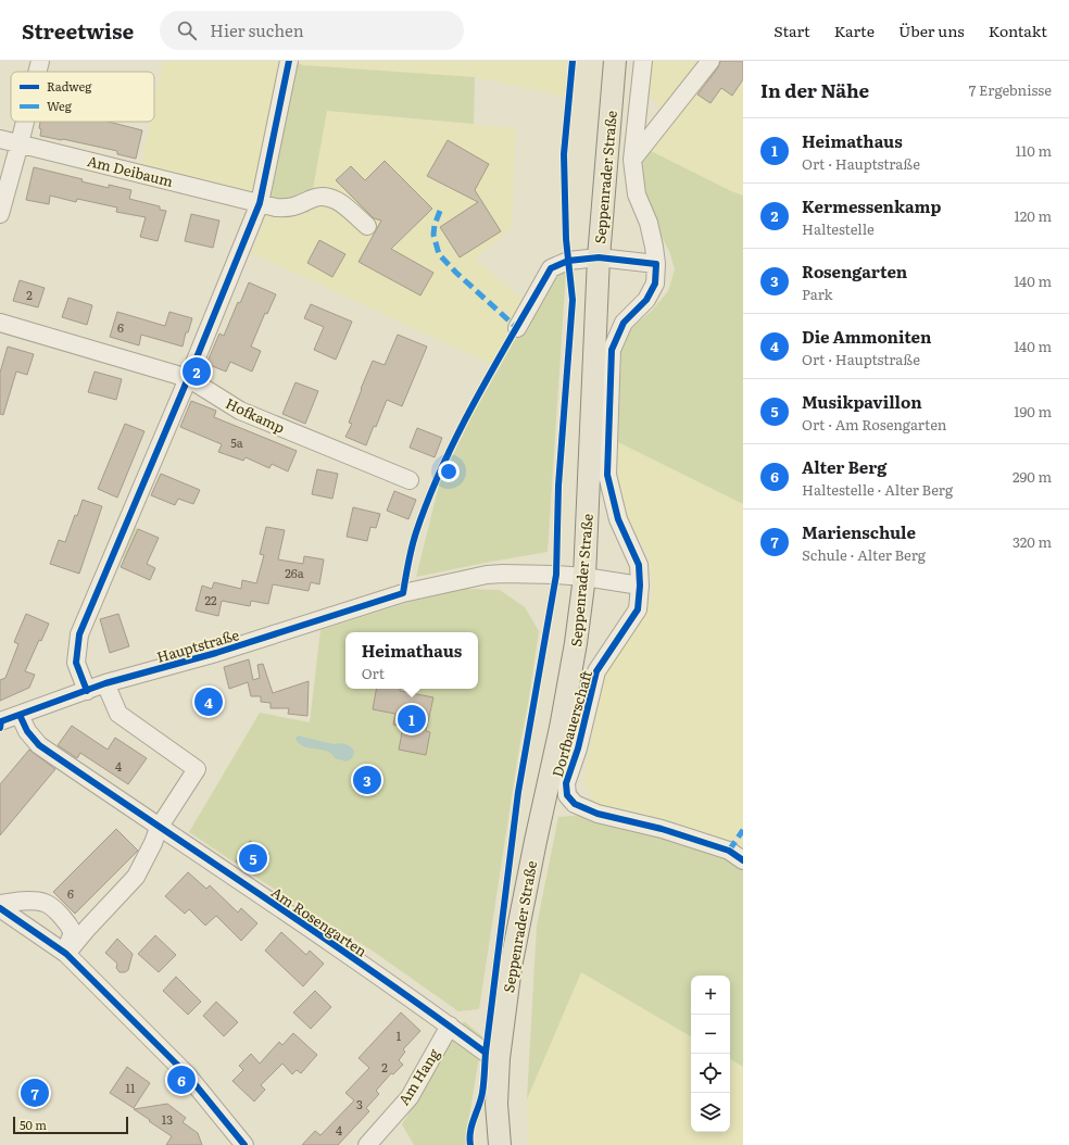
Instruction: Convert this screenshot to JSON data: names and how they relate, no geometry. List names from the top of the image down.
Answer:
{
  "streets": {
    "main road": ["Seppenrader Straße"],
    "street": [
      "Am Deibaum",
      "Hofkamp",
      "Hauptstraße",
      "Dorfbauerschaft",
      "Am Rosengarten",
      "Am Hang"
    ]
  },
  "crossings": [
    ["Seppenrader Straße", "Hauptstraße"],
    ["Seppenrader Straße", "Am Rosengarten"],
    ["Hauptstraße", "Dorfbauerschaft"],
    ["Hauptstraße", "Am Rosengarten"],
    ["Am Rosengarten", "Am Hang"]
  ],
  "house_numbers": [
    "2",
    "6",
    "5a",
    "26a",
    "22",
    "4",
    "6",
    "1",
    "2",
    "11",
    "3",
    "13",
    "4"
  ],
  "legend": ["Radweg", "Weg"],
  "scale_bar": "50 m",
  "page": {
    "header": "Streetwise",
    "search": "Hier suchen",
    "nav": [
      "Start",
      "Karte",
      "Über uns",
      "Kontakt"
    ],
    "heading": ["In der Nähe", "7 Ergebnisse"],
    "list": [
      {
        "mark": "1",
        "name": "Heimathaus",
        "note": "Ort · Hauptstraße",
        "value": "110 m"
      },
      {
        "mark": "2",
        "name": "Kermessenkamp",
        "note": "Haltestelle",
        "value": "120 m"
      },
      {
        "mark": "3",
        "name": "Rosengarten",
        "note": "Park",
        "value": "140 m"
      },
      {
        "mark": "4",
        "name": "Die Ammoniten",
        "note": "Ort · Hauptstraße",
        "value": "140 m"
      },
      {
        "mark": "5",
        "name": "Musikpavillon",
        "note": "Ort · Am Rosengarten",
        "value": "190 m"
      },
      {
        "mark": "6",
        "name": "Alter Berg",
        "note": "Haltestelle · Alter Berg",
        "value": "290 m"
      },
      {
        "mark": "7",
        "name": "Marienschule",
        "note": "Schule · Alter Berg",
        "value": "320 m"
      }
    ],
    "pins": [
      "2",
      "4",
      "1",
      "3",
      "5",
      "6",
      "7"
    ],
    "popup": ["Heimathaus", "Ort"],
    "map_buttons": ["+", "−"],
    "scale": "50 m"
  }
}
